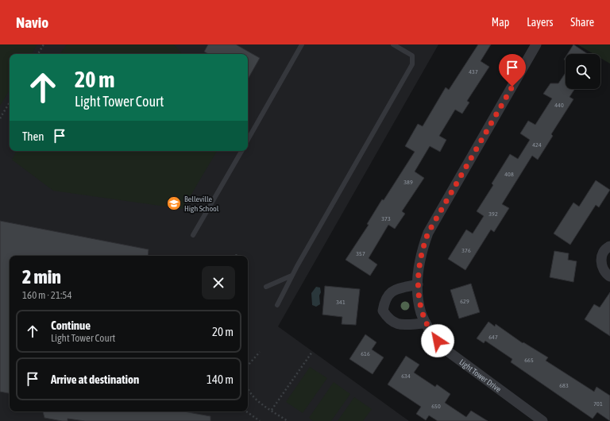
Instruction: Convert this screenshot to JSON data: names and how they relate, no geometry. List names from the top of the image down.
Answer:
{
  "streets": {
    "street": ["Light Tower Drive"]
  },
  "places": {
    "school or university": ["Belleville High School"]
  },
  "house_numbers": [
    "437",
    "440",
    "424",
    "408",
    "389",
    "392",
    "373",
    "376",
    "357",
    "629",
    "341",
    "647",
    "616",
    "665",
    "634",
    "683",
    "701",
    "650"
  ],
  "page": {
    "header": "Navio",
    "nav": ["Map", "Layers", "Share"],
    "turn": ["20 m", "Light Tower Court"],
    "then": "Then",
    "heading": ["2 min", "160 m · 21:54"],
    "list": [
      {
        "name": "Continue",
        "note": "Light Tower Court",
        "value": "20 m"
      },
      {
        "name": "Arrive at destination",
        "value": "140 m"
      }
    ]
  }
}
